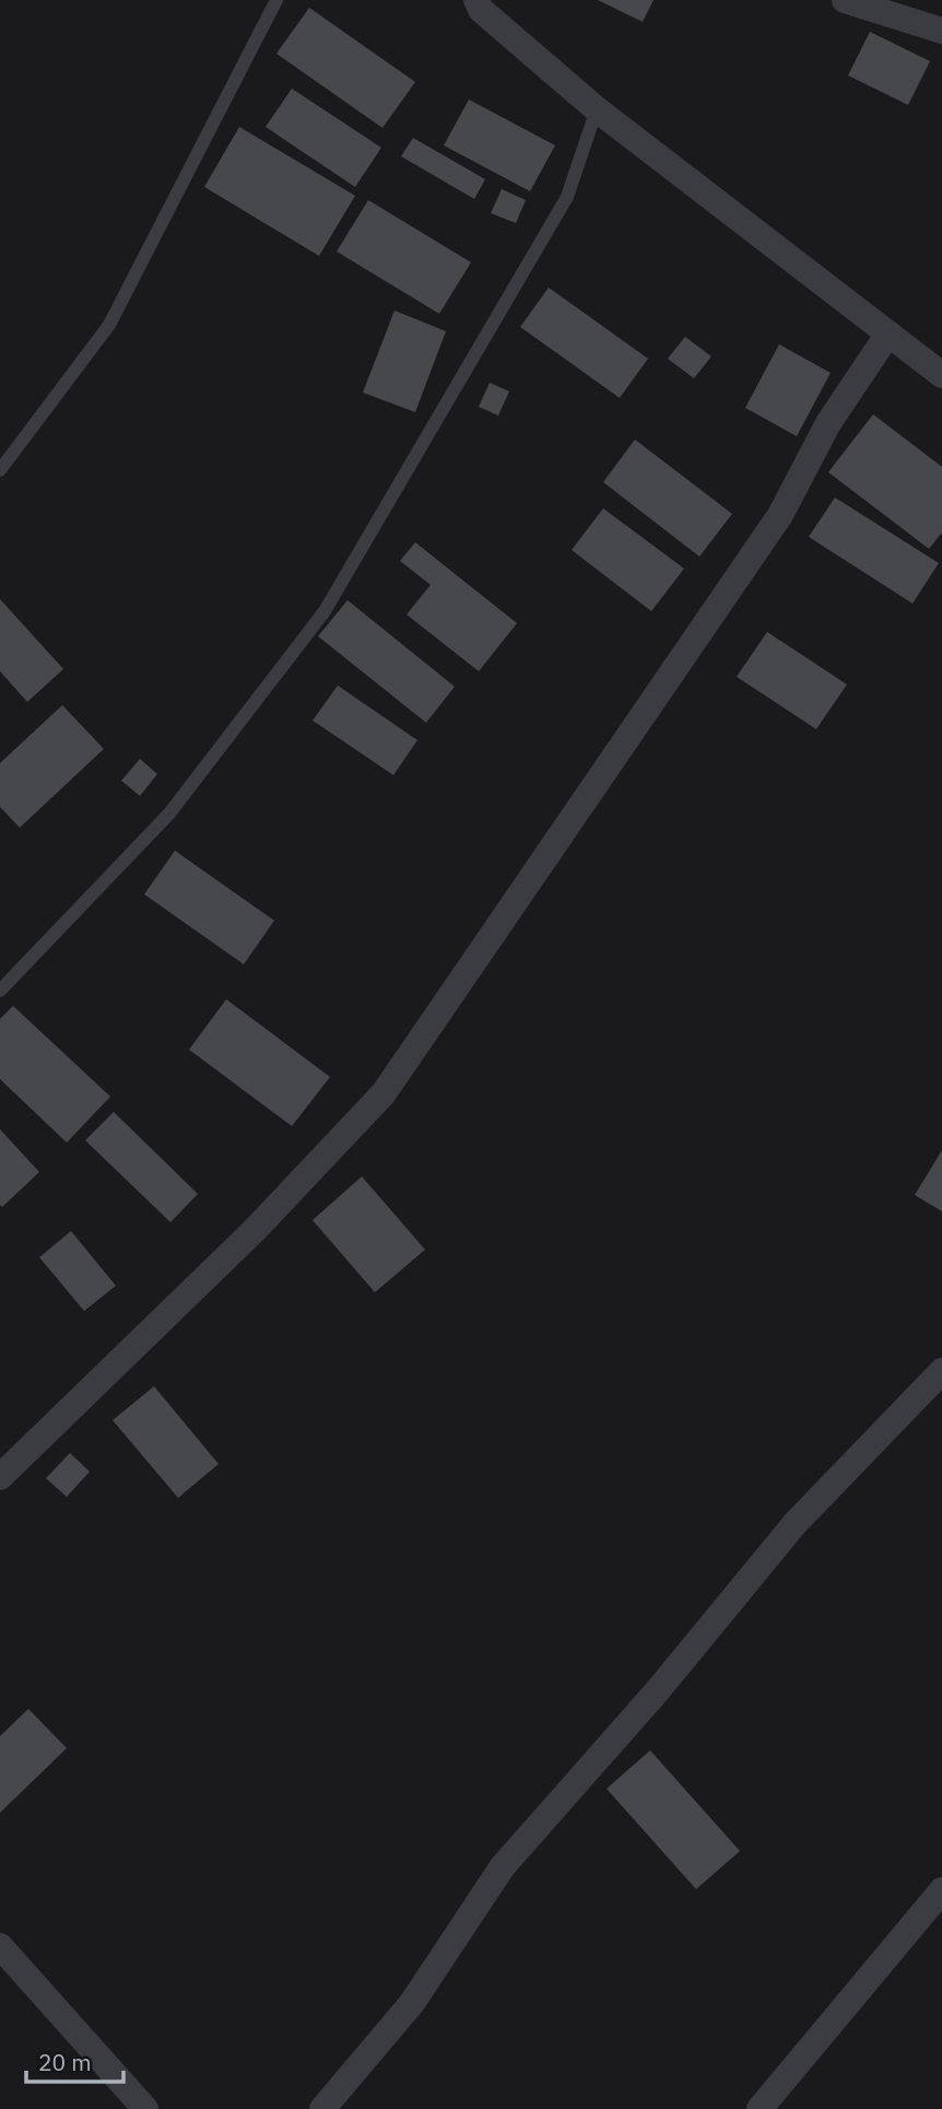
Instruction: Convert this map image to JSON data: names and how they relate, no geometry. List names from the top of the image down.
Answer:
{
  "scale_bar": "20 m"
}
